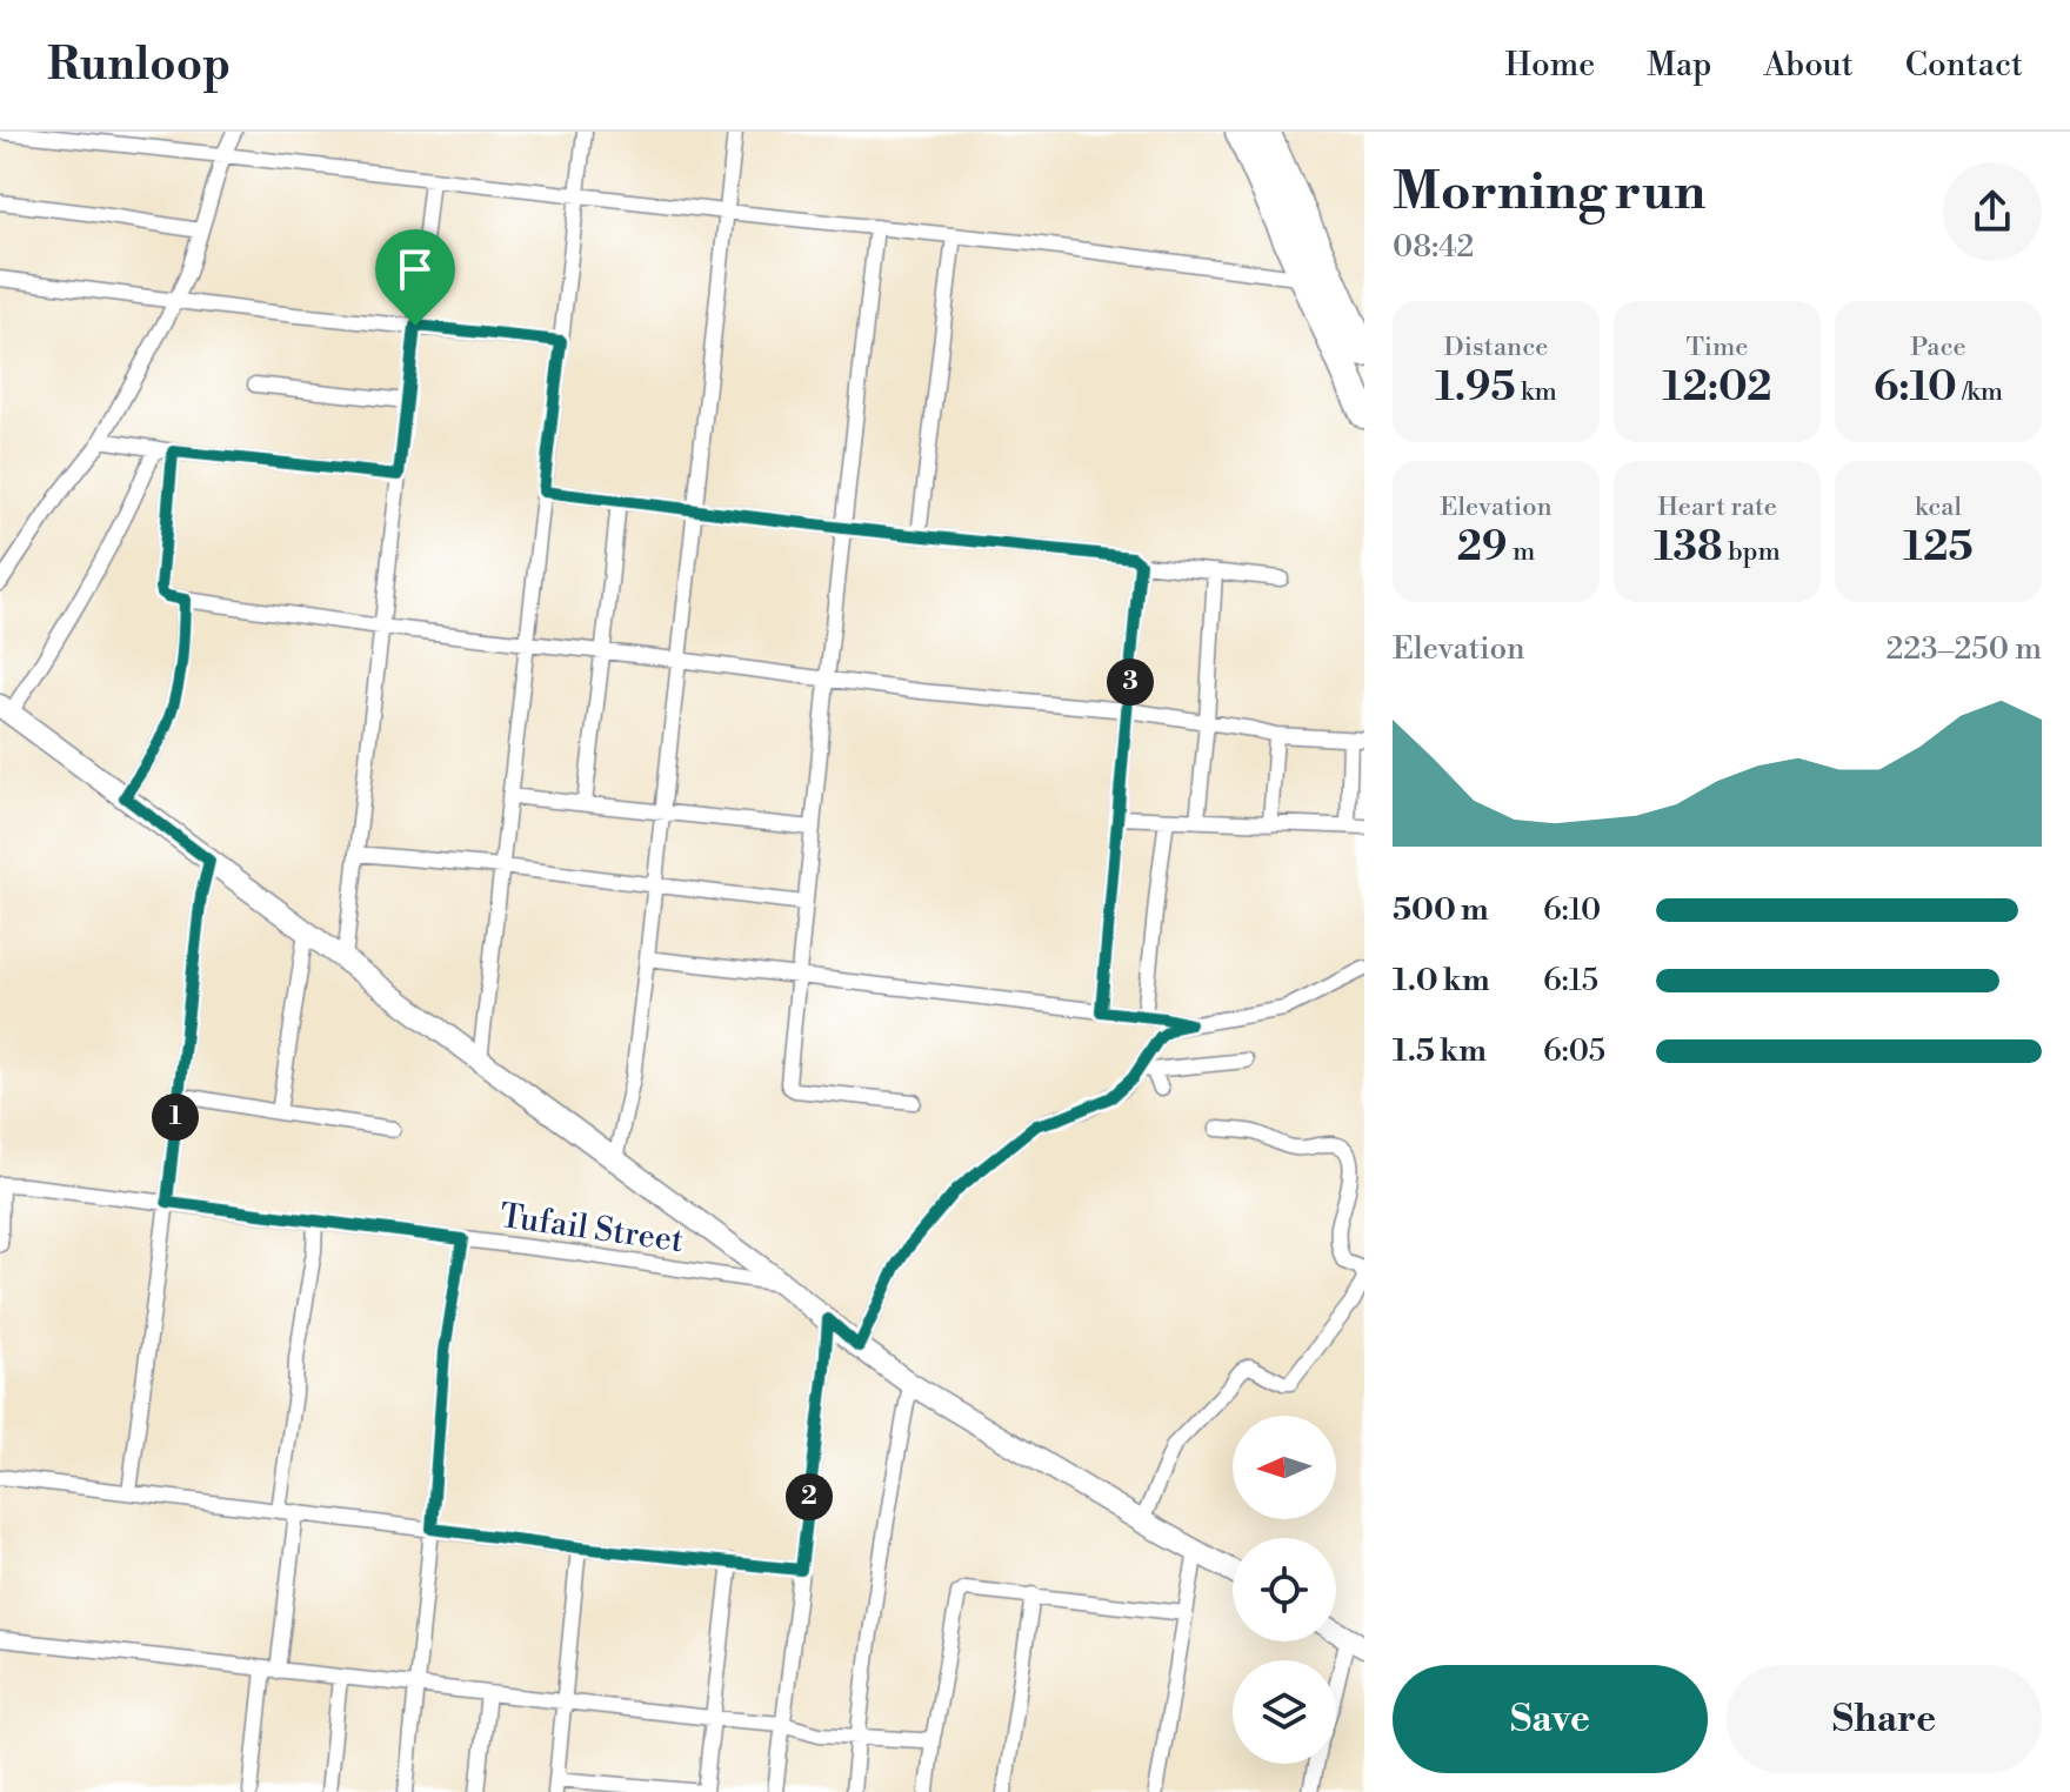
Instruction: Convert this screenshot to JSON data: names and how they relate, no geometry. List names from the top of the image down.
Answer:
{
  "streets": {
    "street": ["Tufail Street"]
  },
  "north": "left",
  "page": {
    "header": "Runloop",
    "nav": [
      "Home",
      "Map",
      "About",
      "Contact"
    ],
    "heading": ["Morning run", "08:42"],
    "stats": [
      ["Distance", "1.95 km"],
      ["Time", "12:02"],
      ["Pace", "6:10 /km"],
      ["Elevation", "29 m"],
      ["Heart rate", "138 bpm"],
      ["kcal", "125"]
    ],
    "chart": ["Elevation", "223–250 m"],
    "pins": ["3", "1", "2"],
    "list": [
      {
        "name": "500 m",
        "note": "6:10"
      },
      {
        "name": "1.0 km",
        "note": "6:15"
      },
      {
        "name": "1.5 km",
        "note": "6:05"
      }
    ],
    "buttons": ["Save", "Share"]
  }
}
